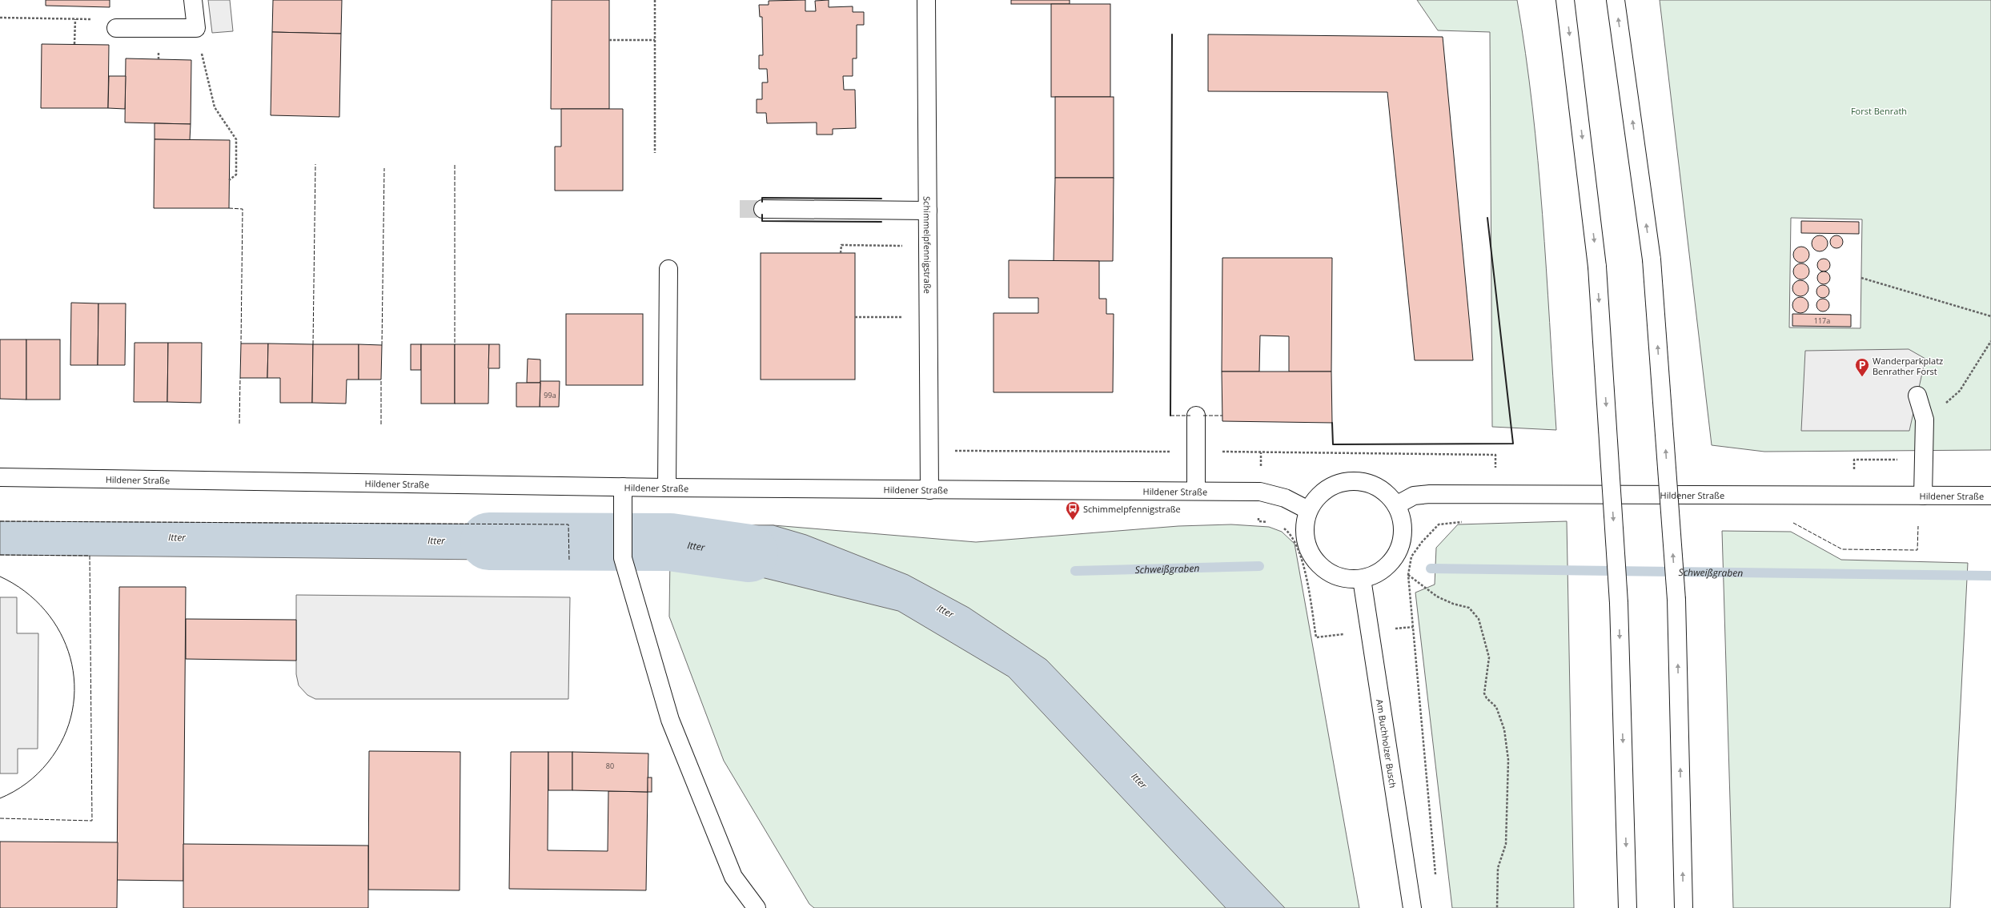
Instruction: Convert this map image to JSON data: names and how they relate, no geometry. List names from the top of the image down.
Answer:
{
  "streets": {
    "main road": ["Schimmelpfennigstraße", "Hildener Straße", "Am Buchholzer Busch"]
  },
  "crossings": [
    ["Schimmelpfennigstraße", "Hildener Straße"],
    ["Hildener Straße", "Am Buchholzer Busch"]
  ],
  "water": ["Itter", "Schweißgraben"],
  "parks": ["Forst Benrath"],
  "places": {
    "parking": ["Wanderparkplatz Benrather Forst"],
    "bus stop": ["Schimmelpfennigstraße"]
  },
  "house_numbers": ["117a", "99a", "80"]
}
